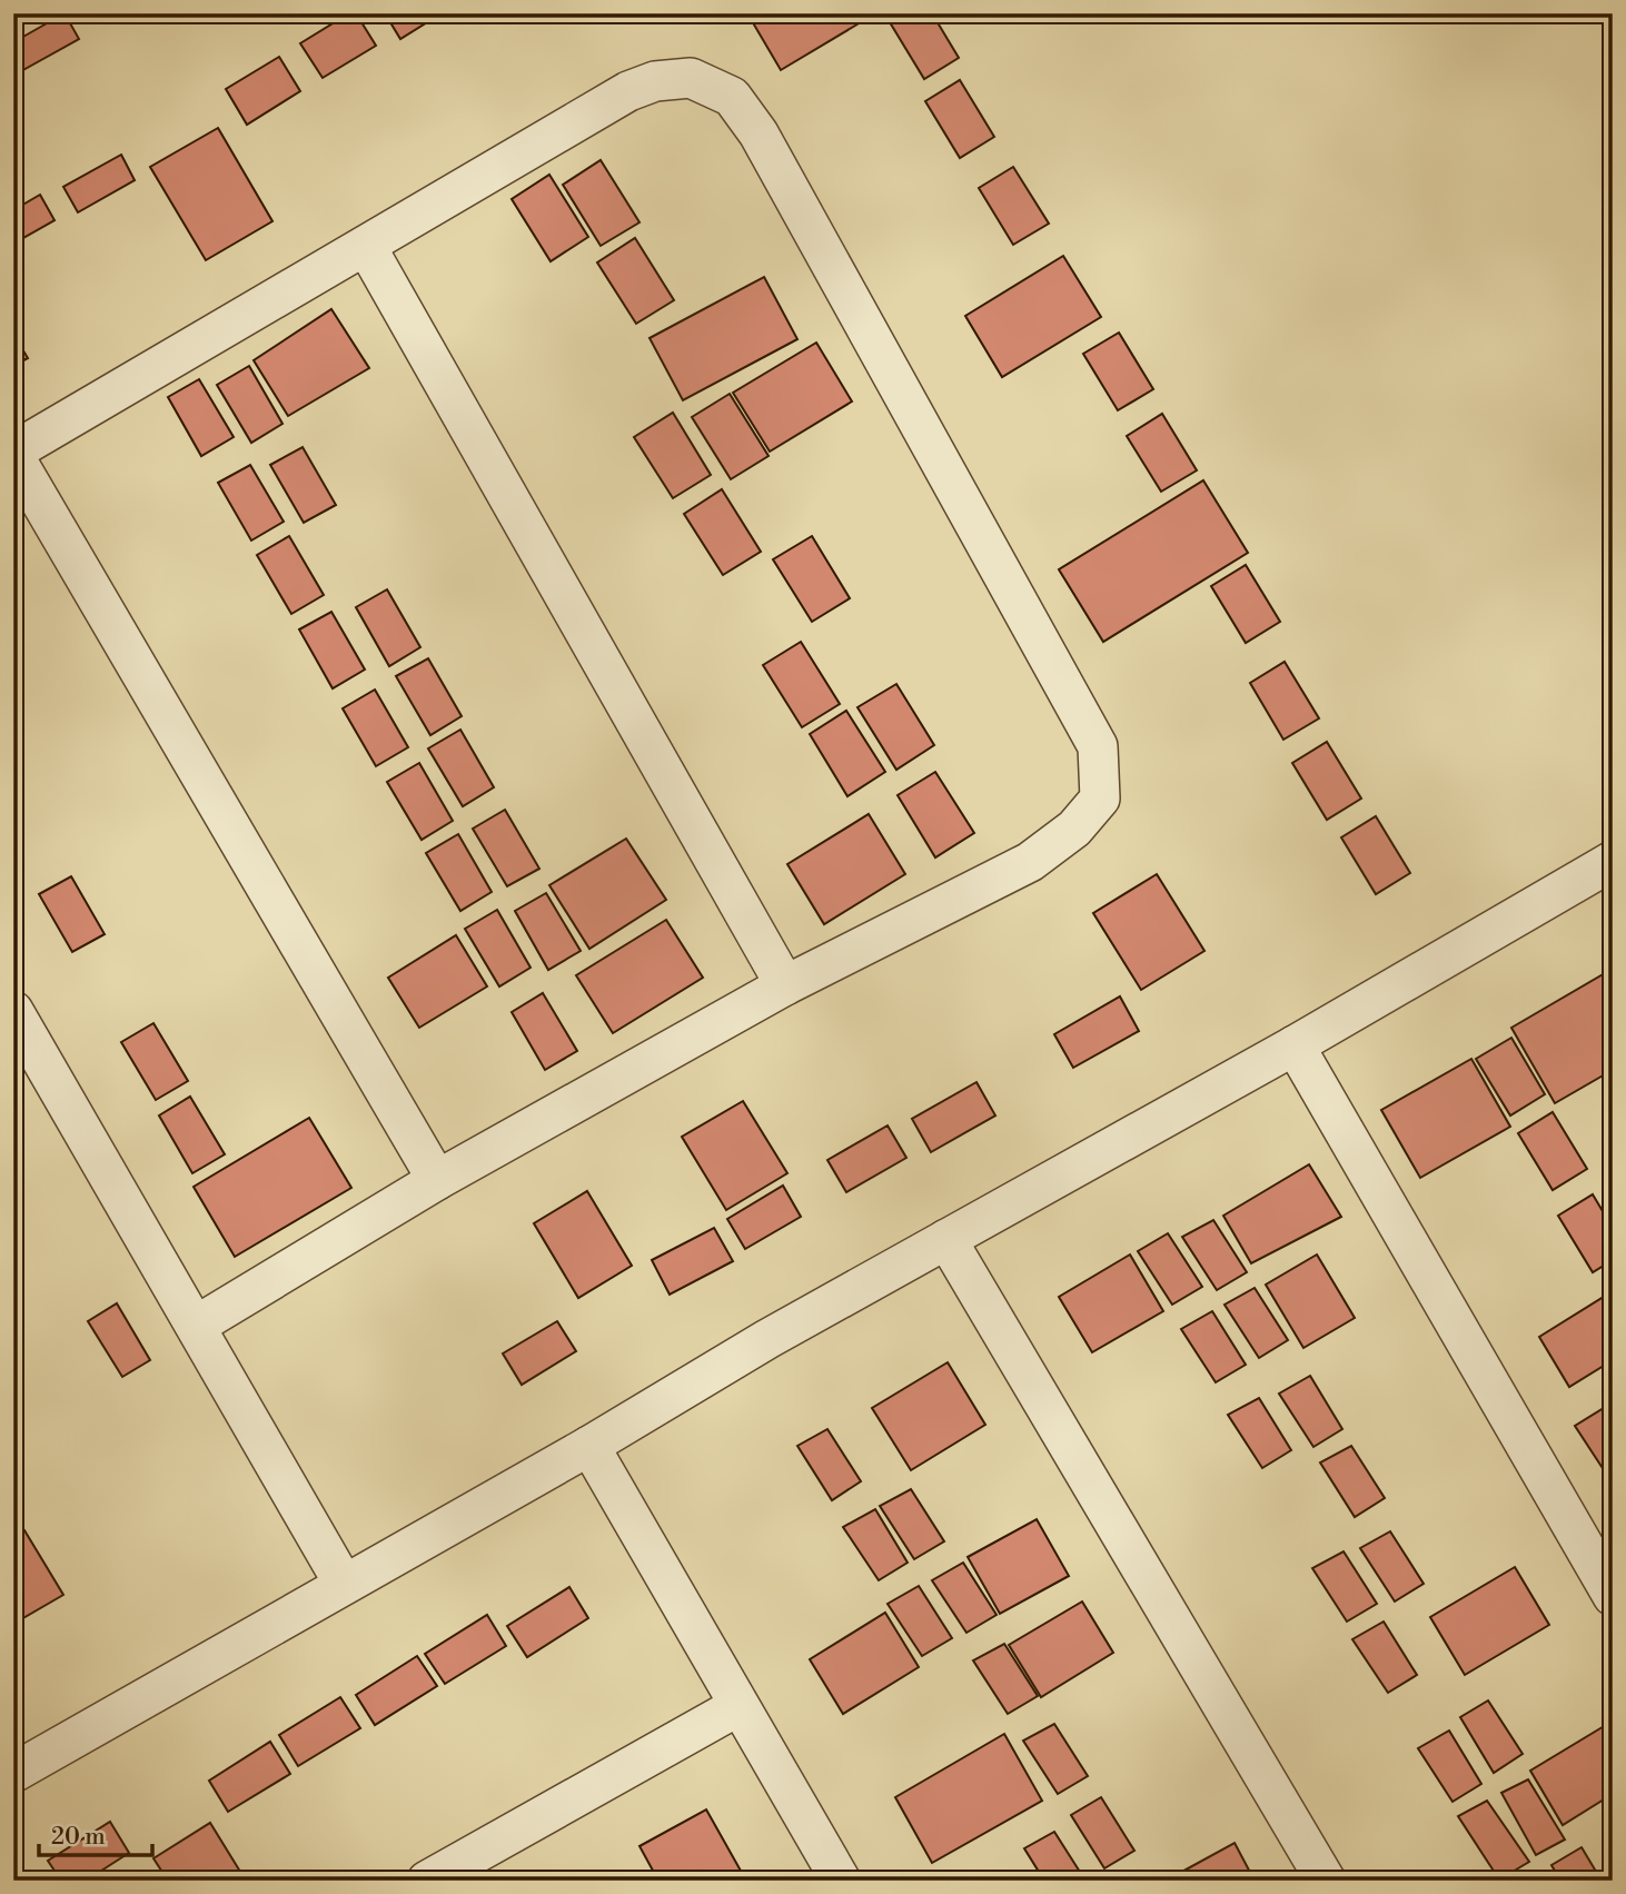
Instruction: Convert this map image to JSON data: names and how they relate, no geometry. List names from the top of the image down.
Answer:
{
  "scale_bar": "20 m"
}
